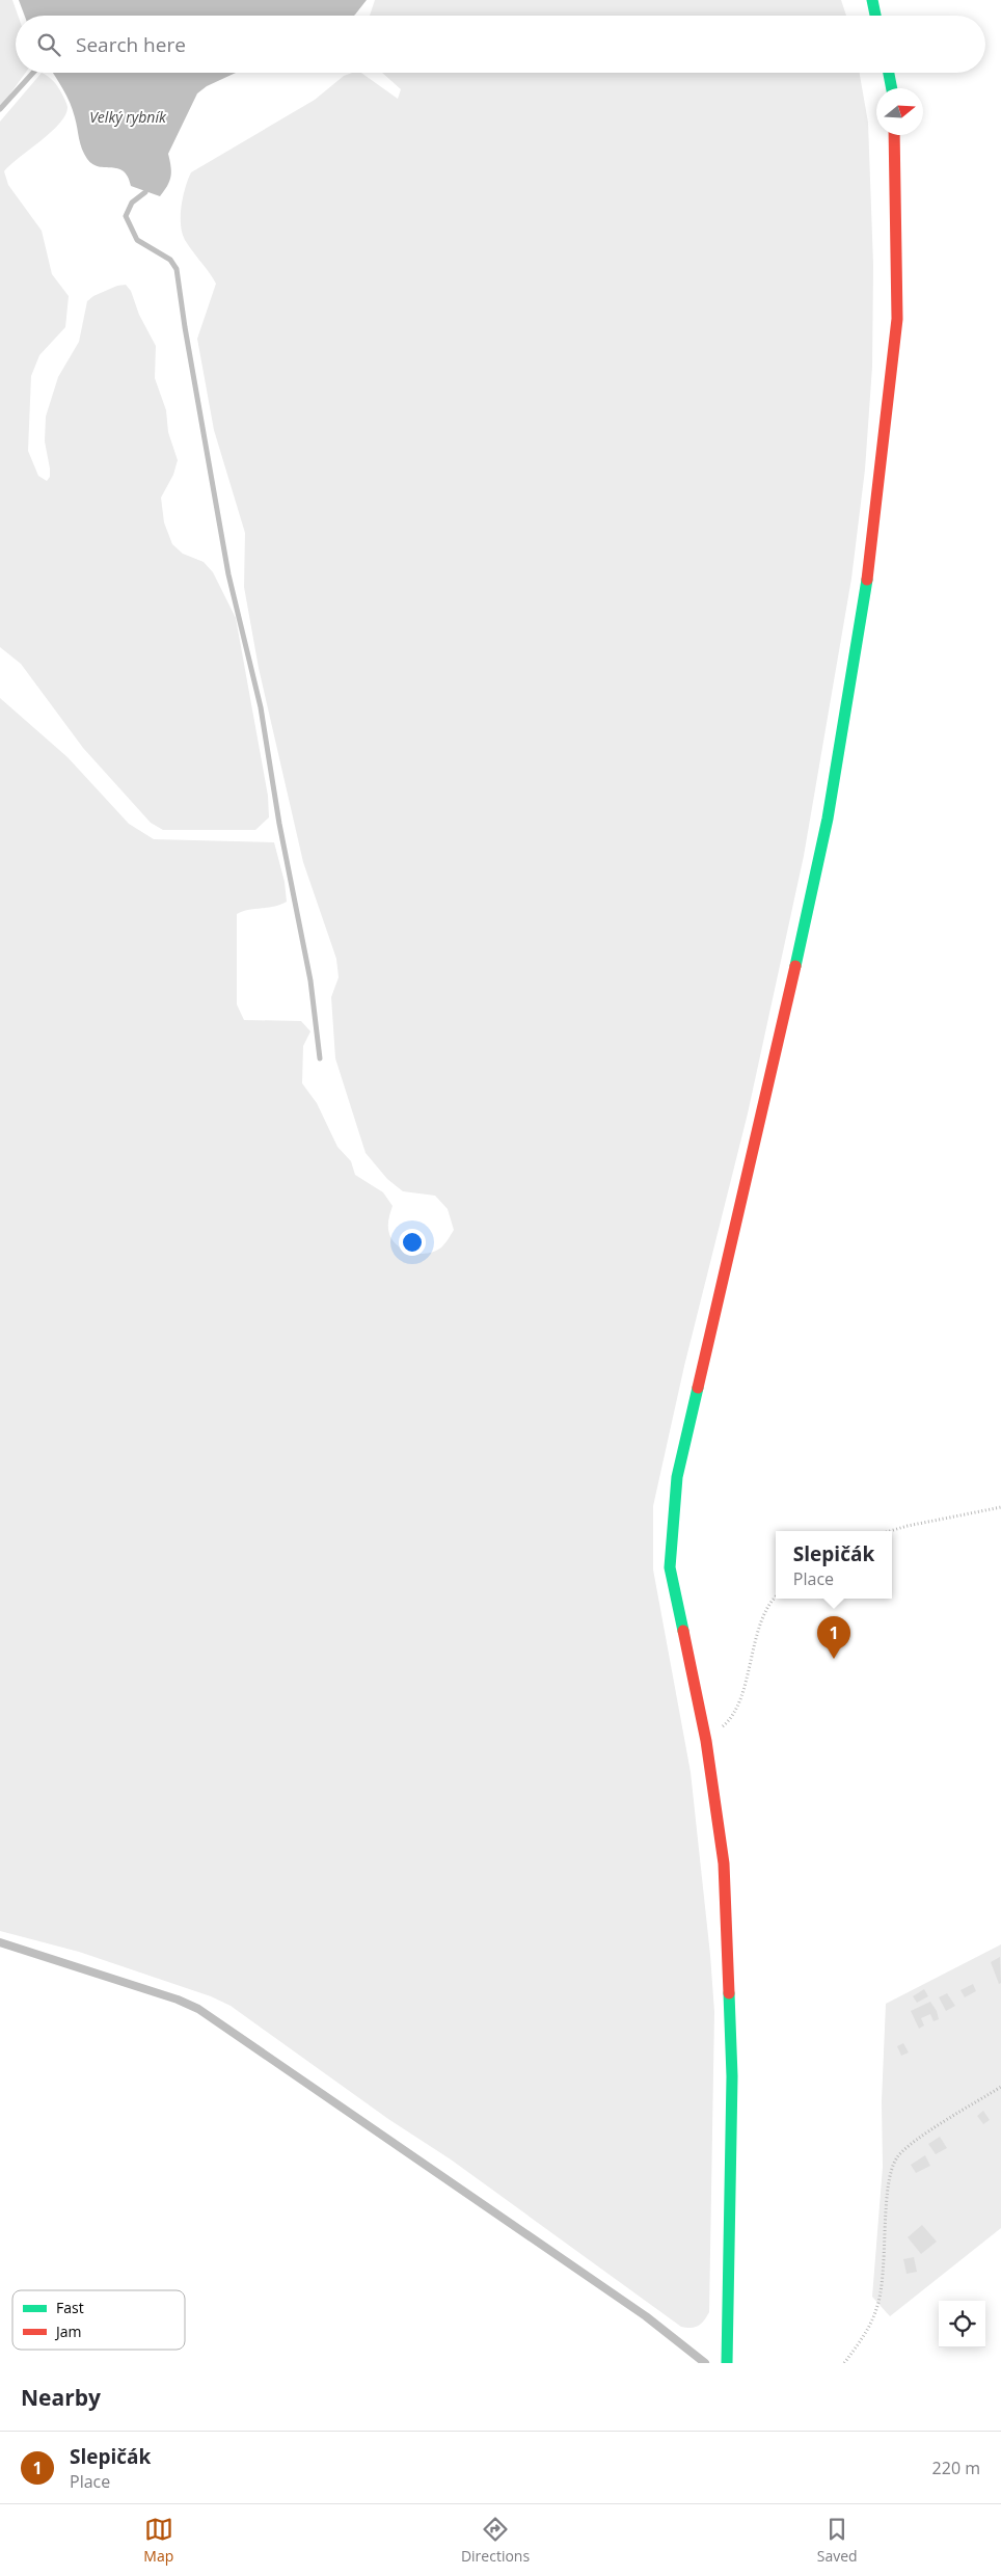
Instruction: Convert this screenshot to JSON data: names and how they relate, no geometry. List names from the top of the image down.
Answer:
{
  "water": ["Velký rybník"],
  "legend": ["Fast", "Jam"],
  "north": "right",
  "page": {
    "search": "Search here",
    "popup": ["Slepičák", "Place"],
    "pins": "1",
    "heading": "Nearby",
    "list": [
      {
        "mark": "1",
        "name": "Slepičák",
        "note": "Place",
        "value": "220 m"
      }
    ],
    "nav": ["Map", "Directions", "Saved"]
  }
}
